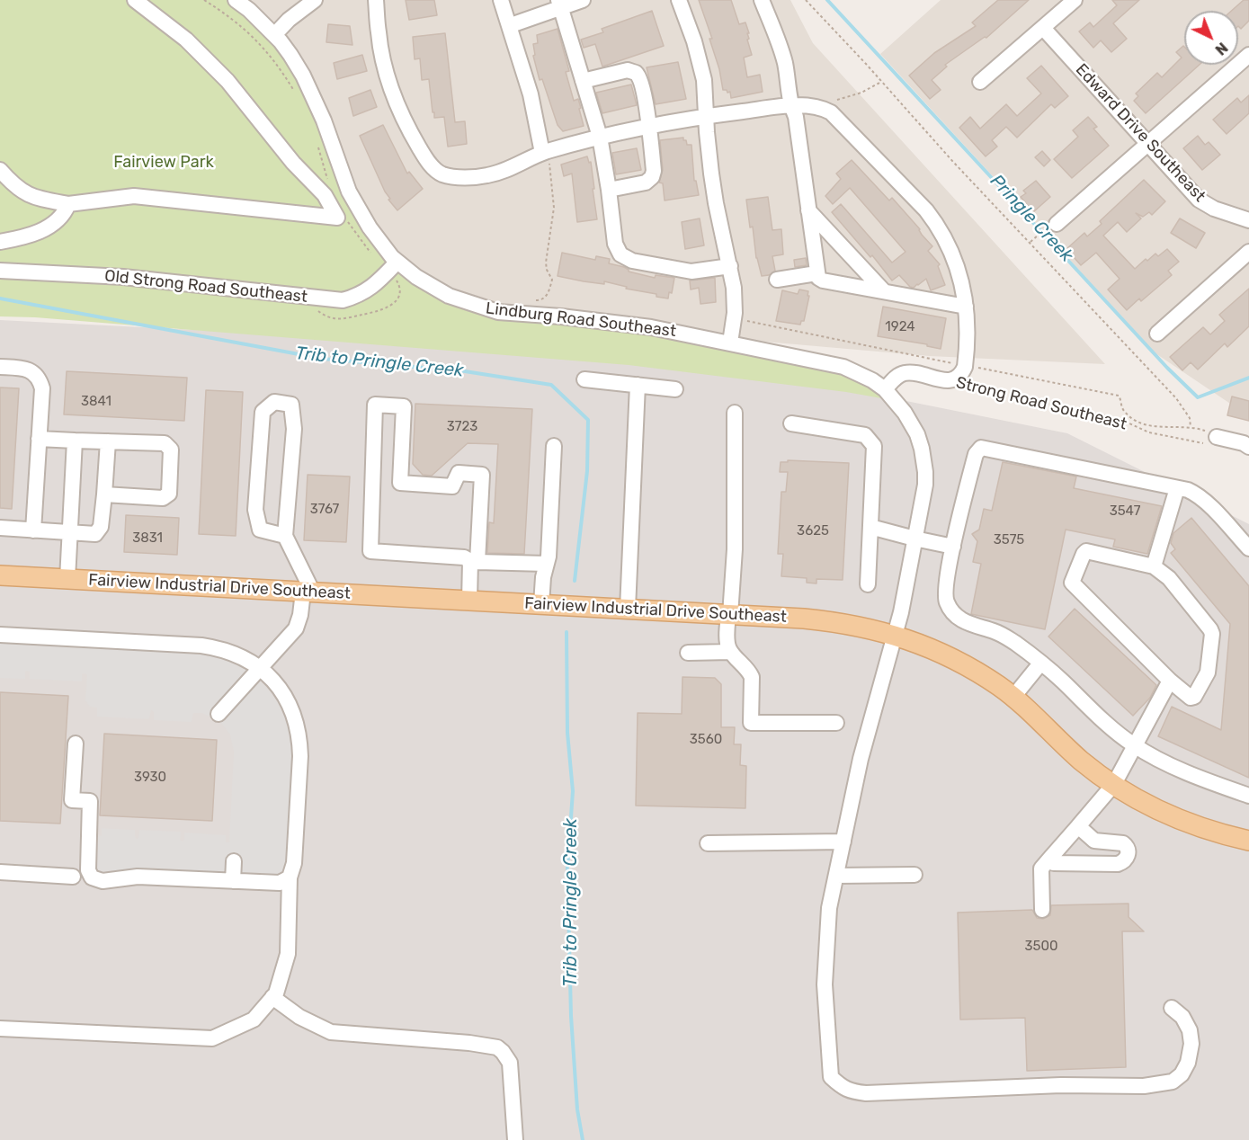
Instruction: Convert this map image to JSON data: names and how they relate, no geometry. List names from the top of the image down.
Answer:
{
  "streets": {
    "main road": ["Fairview Industrial Drive Southeast"],
    "street": [
      "Edward Drive Southeast",
      "Old Strong Road Southeast",
      "Lindburg Road Southeast",
      "Strong Road Southeast"
    ]
  },
  "crossings": [
    ["Old Strong Road Southeast", "Lindburg Road Southeast"],
    ["Lindburg Road Southeast", "Strong Road Southeast"],
    ["Lindburg Road Southeast", "Fairview Industrial Drive Southeast"]
  ],
  "water": ["Pringle Creek", "Trib to Pringle Creek"],
  "parks": ["Fairview Park"],
  "house_numbers": [
    "1924",
    "3841",
    "3723",
    "3767",
    "3547",
    "3625",
    "3831",
    "3575",
    "3560",
    "3930",
    "3500"
  ],
  "north": "bottom right"
}
